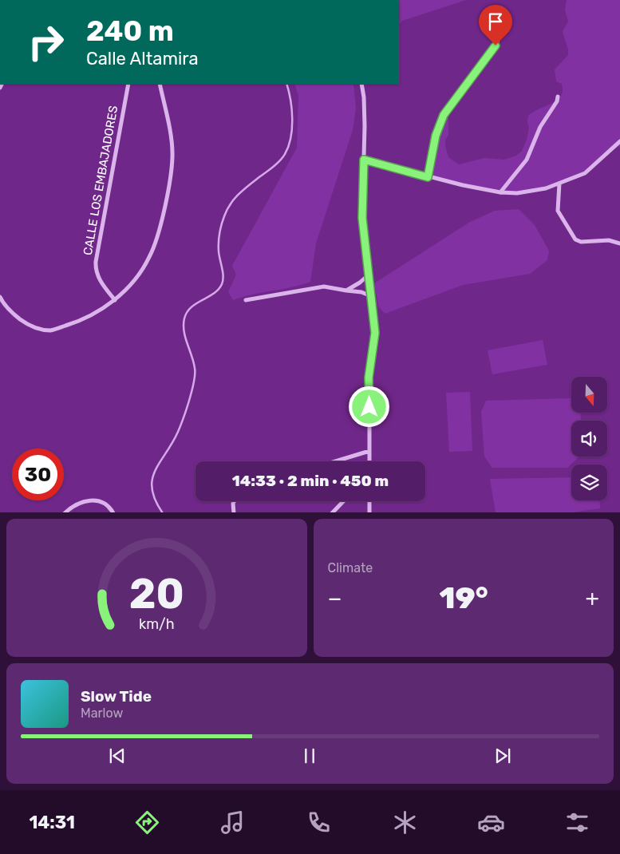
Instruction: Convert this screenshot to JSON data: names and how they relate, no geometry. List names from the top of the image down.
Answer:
{
  "streets": {
    "street": ["CALLE LOS EMBAJADORES"]
  },
  "north": "bottom",
  "page": {
    "turn": ["240 m", "Calle Altamira"],
    "limit": "30",
    "trip": "14:33 · 2 min · 450 m",
    "tile": "Climate",
    "heat": ["−", "19°", "+"],
    "song": ["Slow Tide", "Marlow"],
    "tabs": "14:31",
    "gauge": ["20", "km/h"]
  }
}
